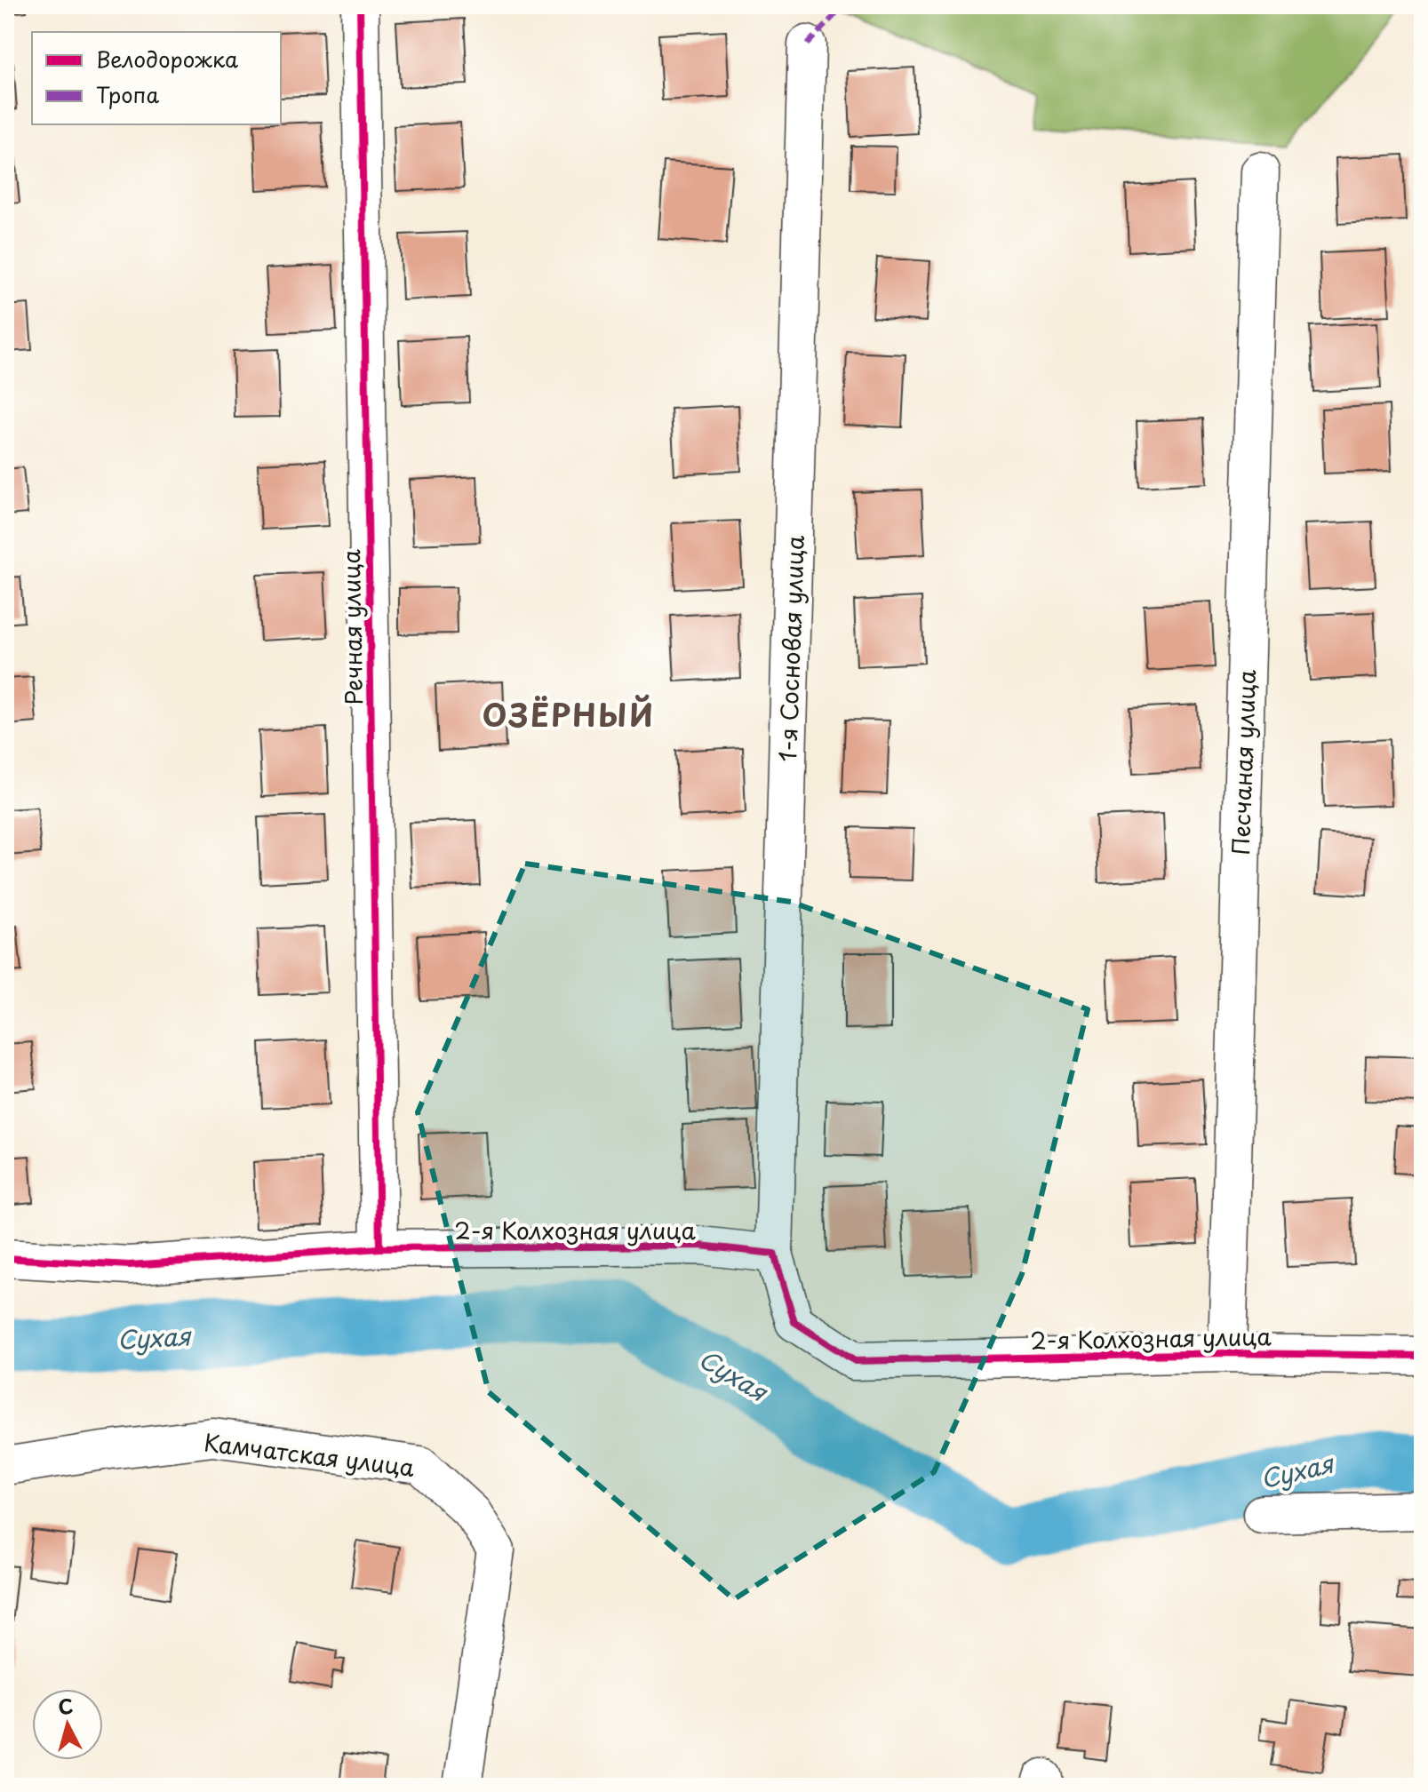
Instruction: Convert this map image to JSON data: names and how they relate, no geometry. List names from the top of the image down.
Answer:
{
  "streets": {
    "street": [
      "Речная улица",
      "1-я Сосновая улица",
      "Песчаная улица",
      "2-я Колхозная улица",
      "Камчатская улица"
    ]
  },
  "crossings": [
    ["Речная улица", "2-я Колхозная улица"],
    ["1-я Сосновая улица", "2-я Колхозная улица"],
    ["Песчаная улица", "2-я Колхозная улица"]
  ],
  "districts": ["ОЗЁРНЫЙ"],
  "water": ["Сухая"],
  "legend": ["Велодорожка", "Тропа"],
  "north": "top"
}
